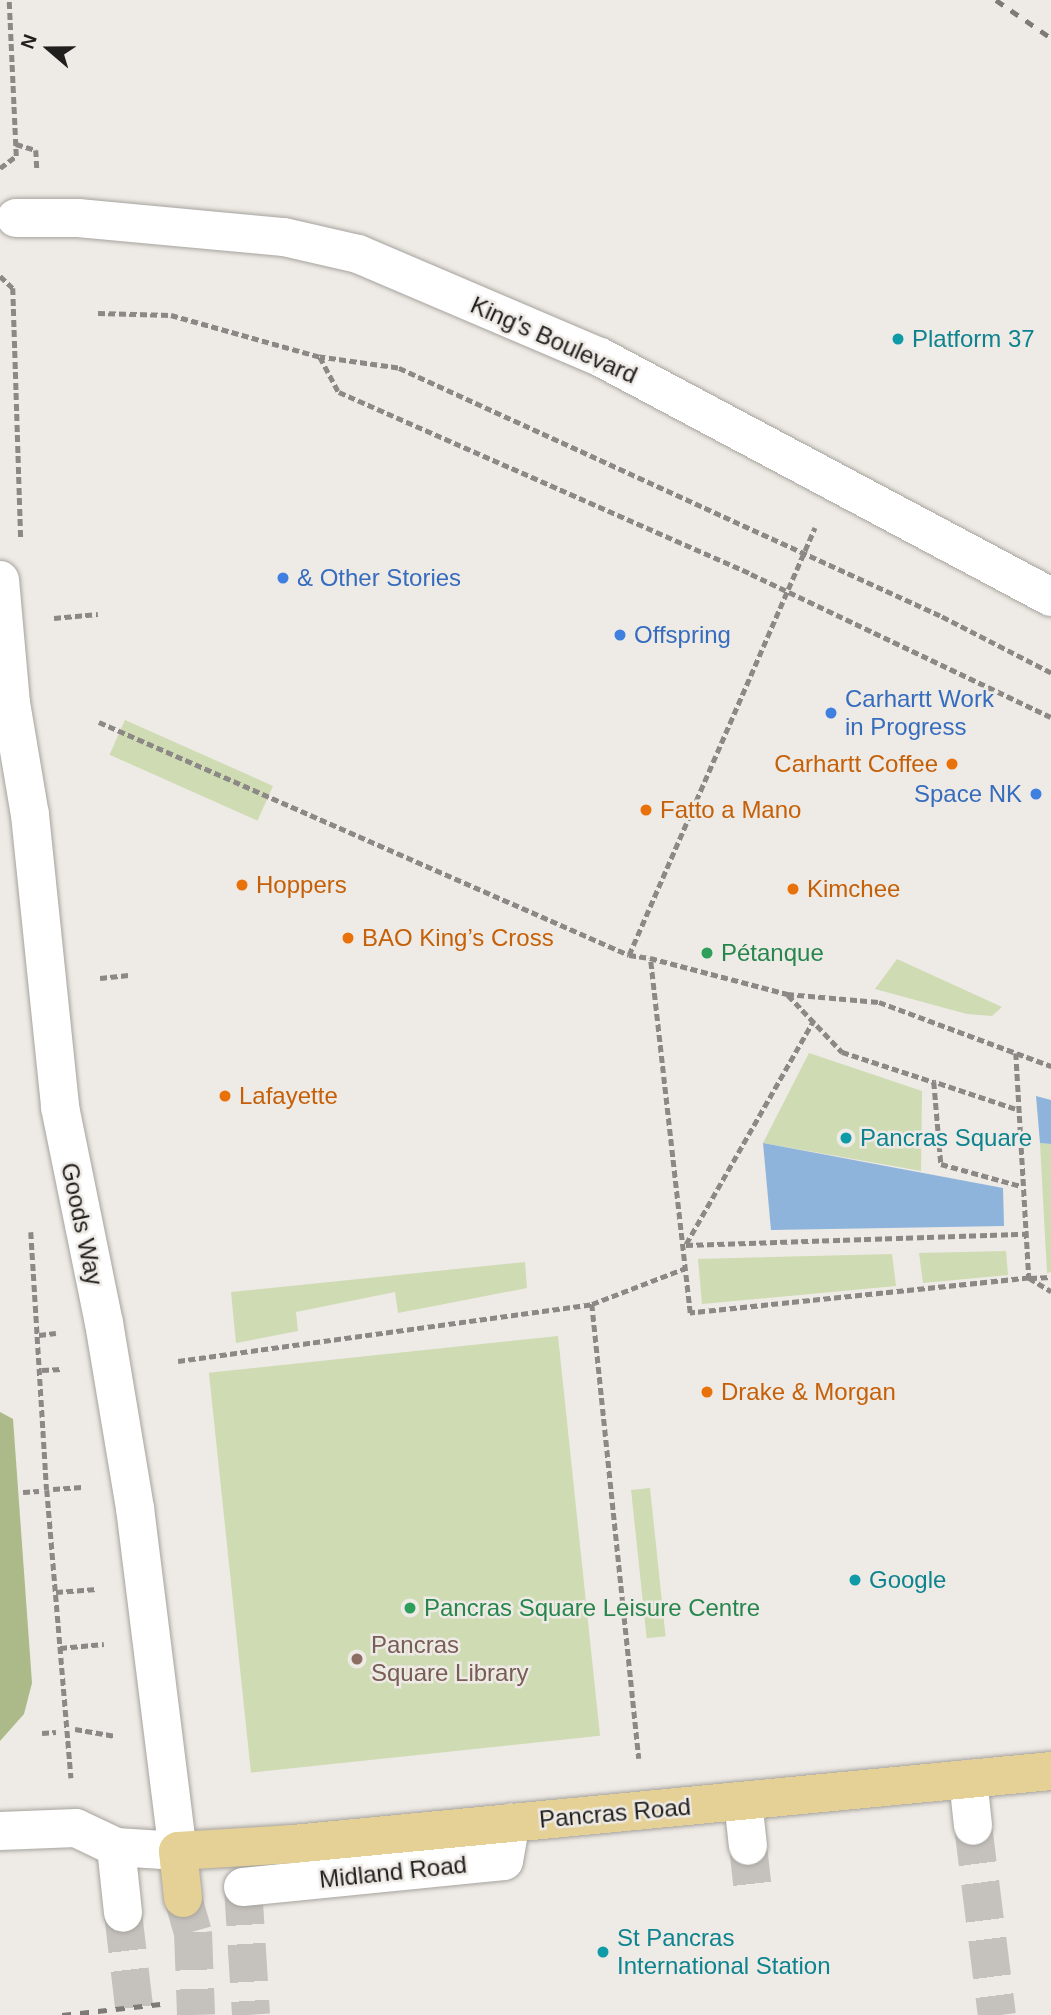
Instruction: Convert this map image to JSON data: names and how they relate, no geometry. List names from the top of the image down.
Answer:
{
  "streets": {
    "main road": ["Pancras Road"],
    "street": ["King's Boulevard", "Goods Way", "Midland Road"]
  },
  "crossings": [
    ["Goods Way", "Pancras Road"],
    ["Pancras Road", "Midland Road"]
  ],
  "places": [
    "Platform 37",
    "& Other Stories",
    "Offspring",
    "Carhartt Work in Progress",
    "Carhartt Coffee",
    "Space NK",
    "Fatto a Mano",
    "Hoppers",
    "Kimchee",
    "BAO King’s Cross",
    "Pétanque",
    "Lafayette",
    "Pancras Square",
    "Drake & Morgan",
    "Google",
    "Pancras Square Leisure Centre",
    "Pancras Square Library",
    "St Pancras International Station"
  ],
  "north": "left"
}
